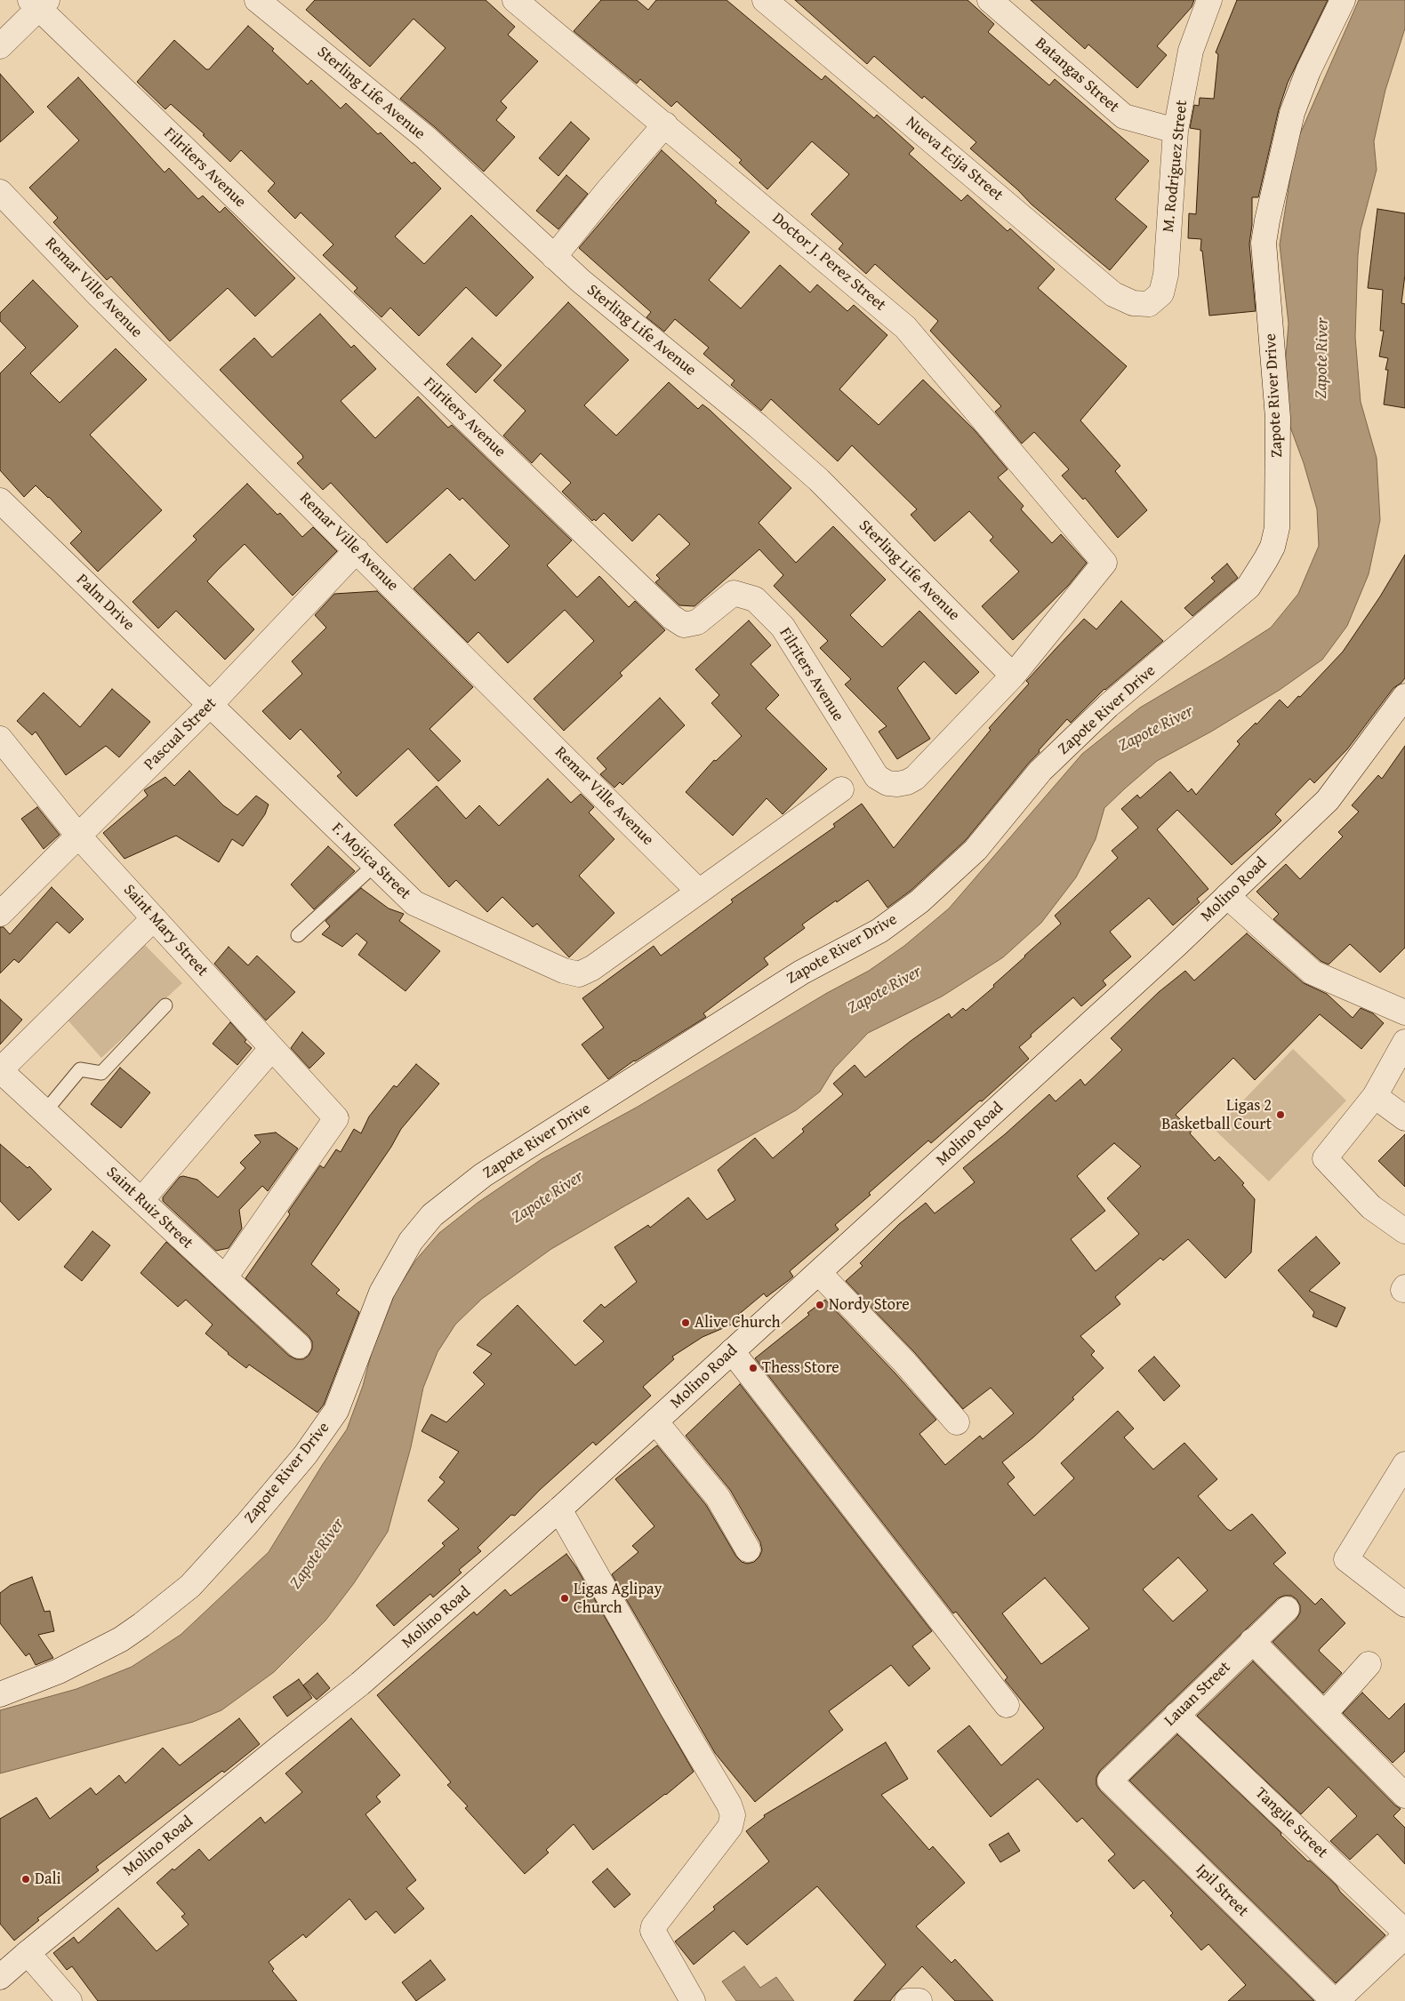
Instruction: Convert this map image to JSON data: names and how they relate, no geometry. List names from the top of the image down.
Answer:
{
  "streets": {
    "street": [
      "Batangas Street",
      "Sterling Life Avenue",
      "Nueva Ecija Street",
      "M. Rodriguez Street",
      "Filriters Avenue",
      "Doctor J. Perez Street",
      "Remar Ville Avenue",
      "Zapote River Drive",
      "Palm Drive",
      "Pascual Street",
      "F. Mojica Street",
      "Molino Road",
      "Saint Mary Street",
      "Saint Ruiz Street",
      "Lauan Street",
      "Tangile Street",
      "Ipil Street"
    ]
  },
  "crossings": [
    ["Batangas Street", "M. Rodriguez Street"],
    ["Sterling Life Avenue", "Filriters Avenue"],
    ["Sterling Life Avenue", "Doctor J. Perez Street"],
    ["Nueva Ecija Street", "M. Rodriguez Street"],
    ["Filriters Avenue", "Doctor J. Perez Street"],
    ["Remar Ville Avenue", "Pascual Street"],
    ["Remar Ville Avenue", "F. Mojica Street"],
    ["Palm Drive", "Pascual Street"],
    ["Palm Drive", "F. Mojica Street"],
    ["Pascual Street", "F. Mojica Street"],
    ["Pascual Street", "Saint Mary Street"],
    ["Saint Mary Street", "Saint Ruiz Street"],
    ["Lauan Street", "Tangile Street"],
    ["Lauan Street", "Ipil Street"]
  ],
  "water": ["Zapote River"],
  "places": [
    "Ligas 2 Basketball Court",
    "Nordy Store",
    "Alive Church",
    "Thess Store",
    "Ligas Aglipay Church",
    "Dali"
  ]
}
